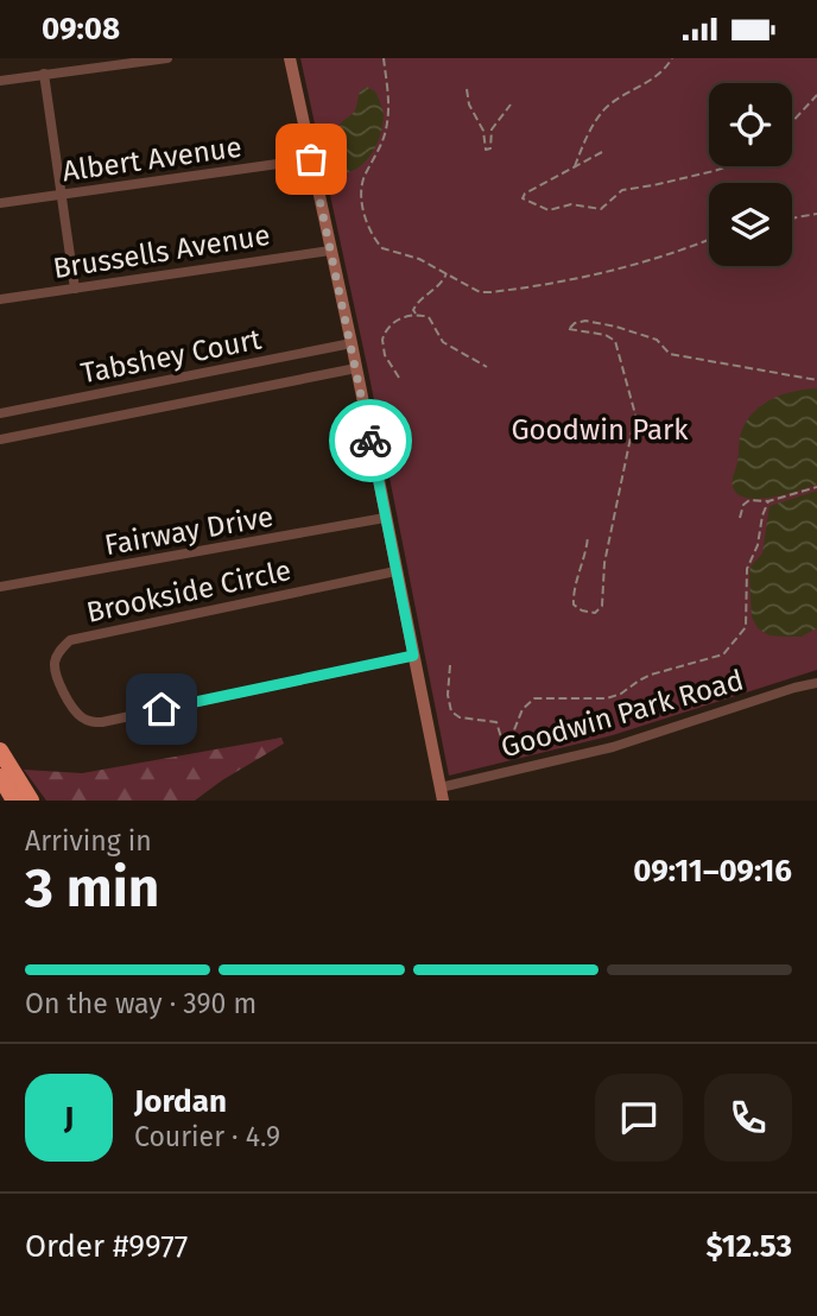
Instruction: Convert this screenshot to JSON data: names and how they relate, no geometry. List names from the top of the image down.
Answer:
{
  "streets": {
    "street": [
      "Albert Avenue",
      "Brussells Avenue",
      "Tabshey Court",
      "Fairway Drive",
      "Brookside Circle",
      "Goodwin Park Road"
    ]
  },
  "parks": ["Goodwin Park"],
  "page": {
    "status": "09:08",
    "heading": ["3 min", "Arriving in", "09:11–09:16"],
    "panel": [
      "Jordan",
      "Courier · 4.9",
      "Order #9977",
      "$12.53"
    ],
    "bar": "On the way · 390 m",
    "round": "J"
  }
}
